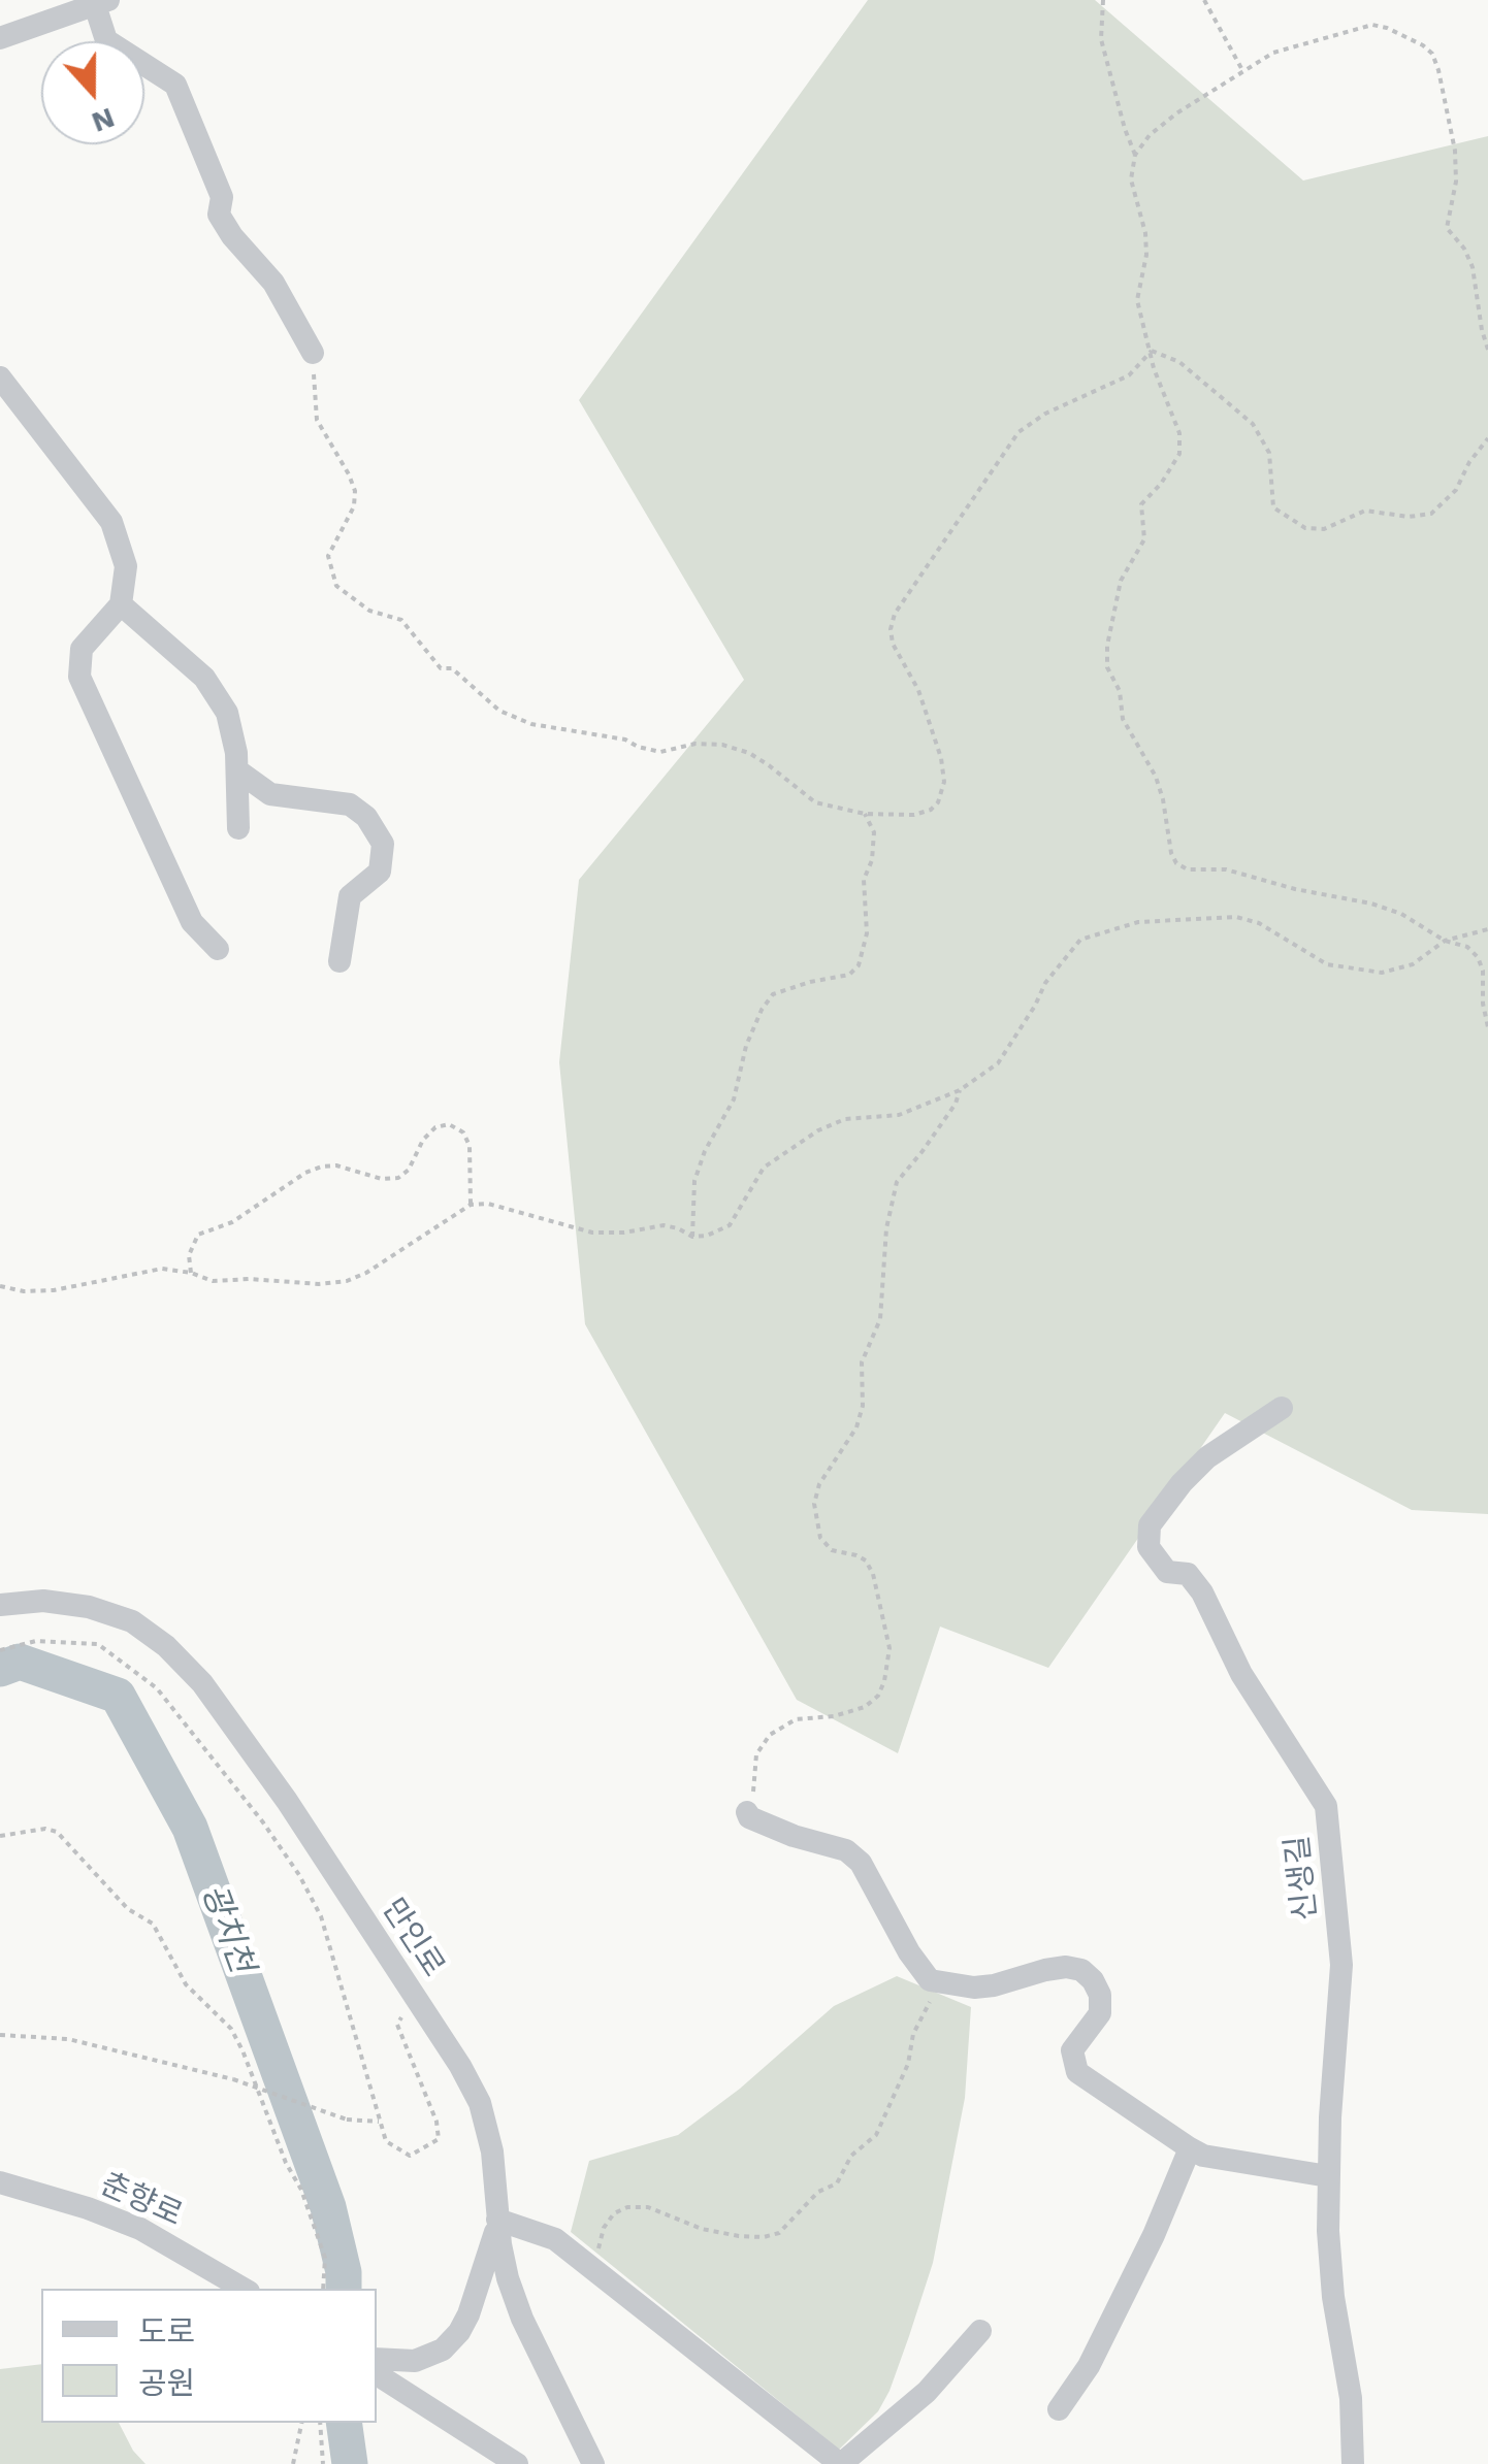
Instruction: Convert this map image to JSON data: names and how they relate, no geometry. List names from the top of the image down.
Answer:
{
  "streets": {
    "street": ["신생길", "만인로", "춘향로"]
  },
  "water": ["광치천"],
  "legend": ["도로", "공원"],
  "north": "bottom"
}
